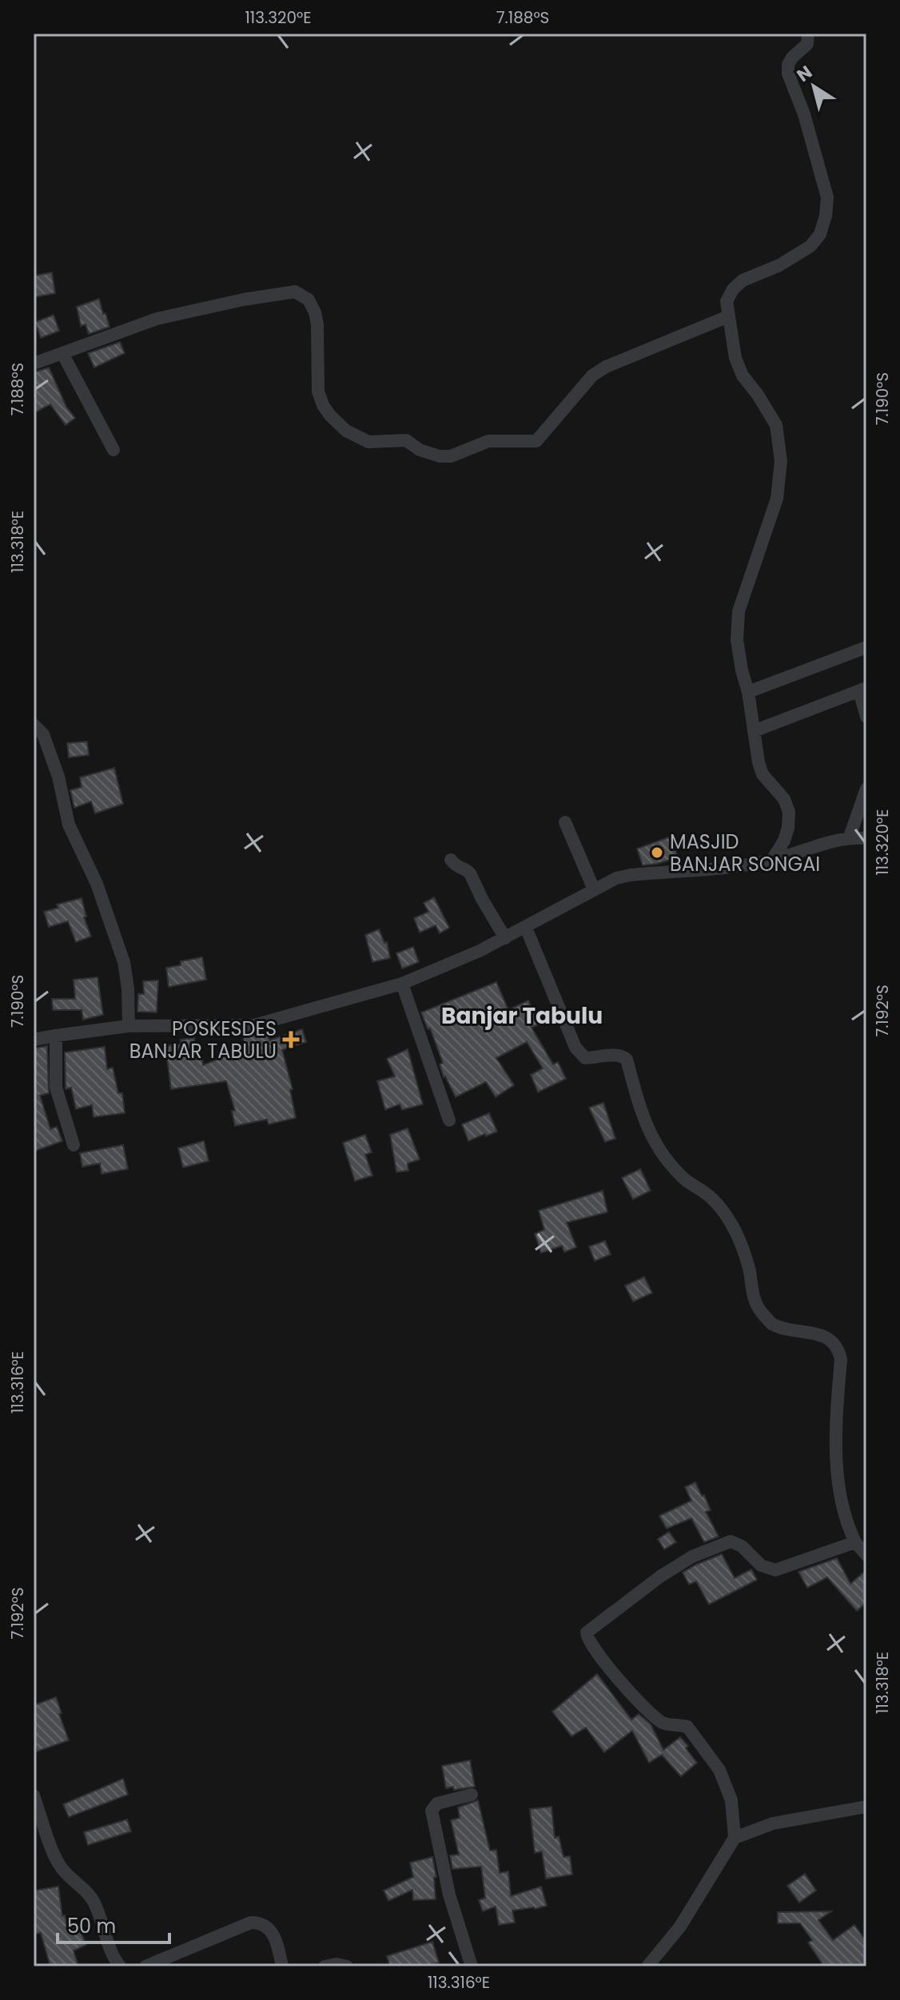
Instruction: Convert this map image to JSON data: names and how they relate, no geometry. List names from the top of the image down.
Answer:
{
  "districts": ["Banjar Tabulu"],
  "places": {
    "other": ["MASJID BANJAR SONGAI"],
    "health": ["POSKESDES BANJAR TABULU"]
  },
  "scale_bar": "50 m",
  "north": "top left",
  "coordinates": [
    "113.320°E",
    "7.188°S",
    "7.190°S",
    "113.318°E",
    "7.192°S",
    "113.316°E"
  ]
}
